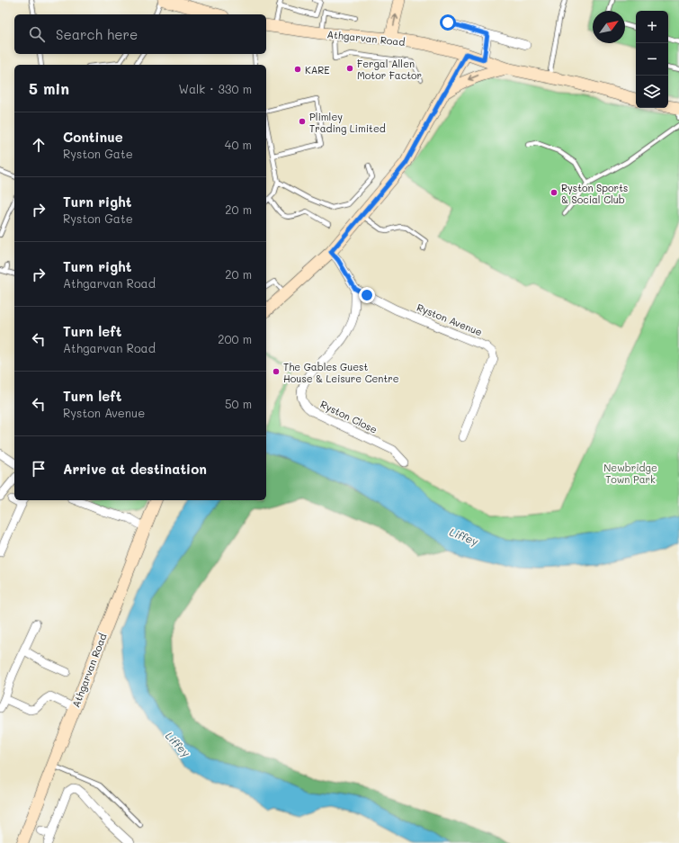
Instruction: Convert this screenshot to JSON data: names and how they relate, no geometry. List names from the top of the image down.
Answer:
{
  "streets": {
    "main road": ["Athgarvan Road"],
    "street": ["Ryston Avenue", "Ryston Close"]
  },
  "crossings": [
    ["Ryston Avenue", "Ryston Close"]
  ],
  "water": ["Liffey"],
  "parks": ["Newbridge Town Park"],
  "places": [
    "Fergal Allen Motor Factor",
    "KARE",
    "Plimley Trading Limited",
    "Ryston Sports & Social Club",
    "The Gables Guest House & Leisure Centre"
  ],
  "north": "top right",
  "page": {
    "map_buttons": ["+", "−"],
    "search": "Search here",
    "heading": ["5 min", "Walk · 330 m"],
    "list": [
      ["Continue", "Ryston Gate", "40 m"],
      ["Turn right", "Ryston Gate", "20 m"],
      ["Turn right", "Athgarvan Road", "20 m"],
      ["Turn left", "Athgarvan Road", "200 m"],
      ["Turn left", "Ryston Avenue", "50 m"],
      "Arrive at destination"
    ]
  }
}
